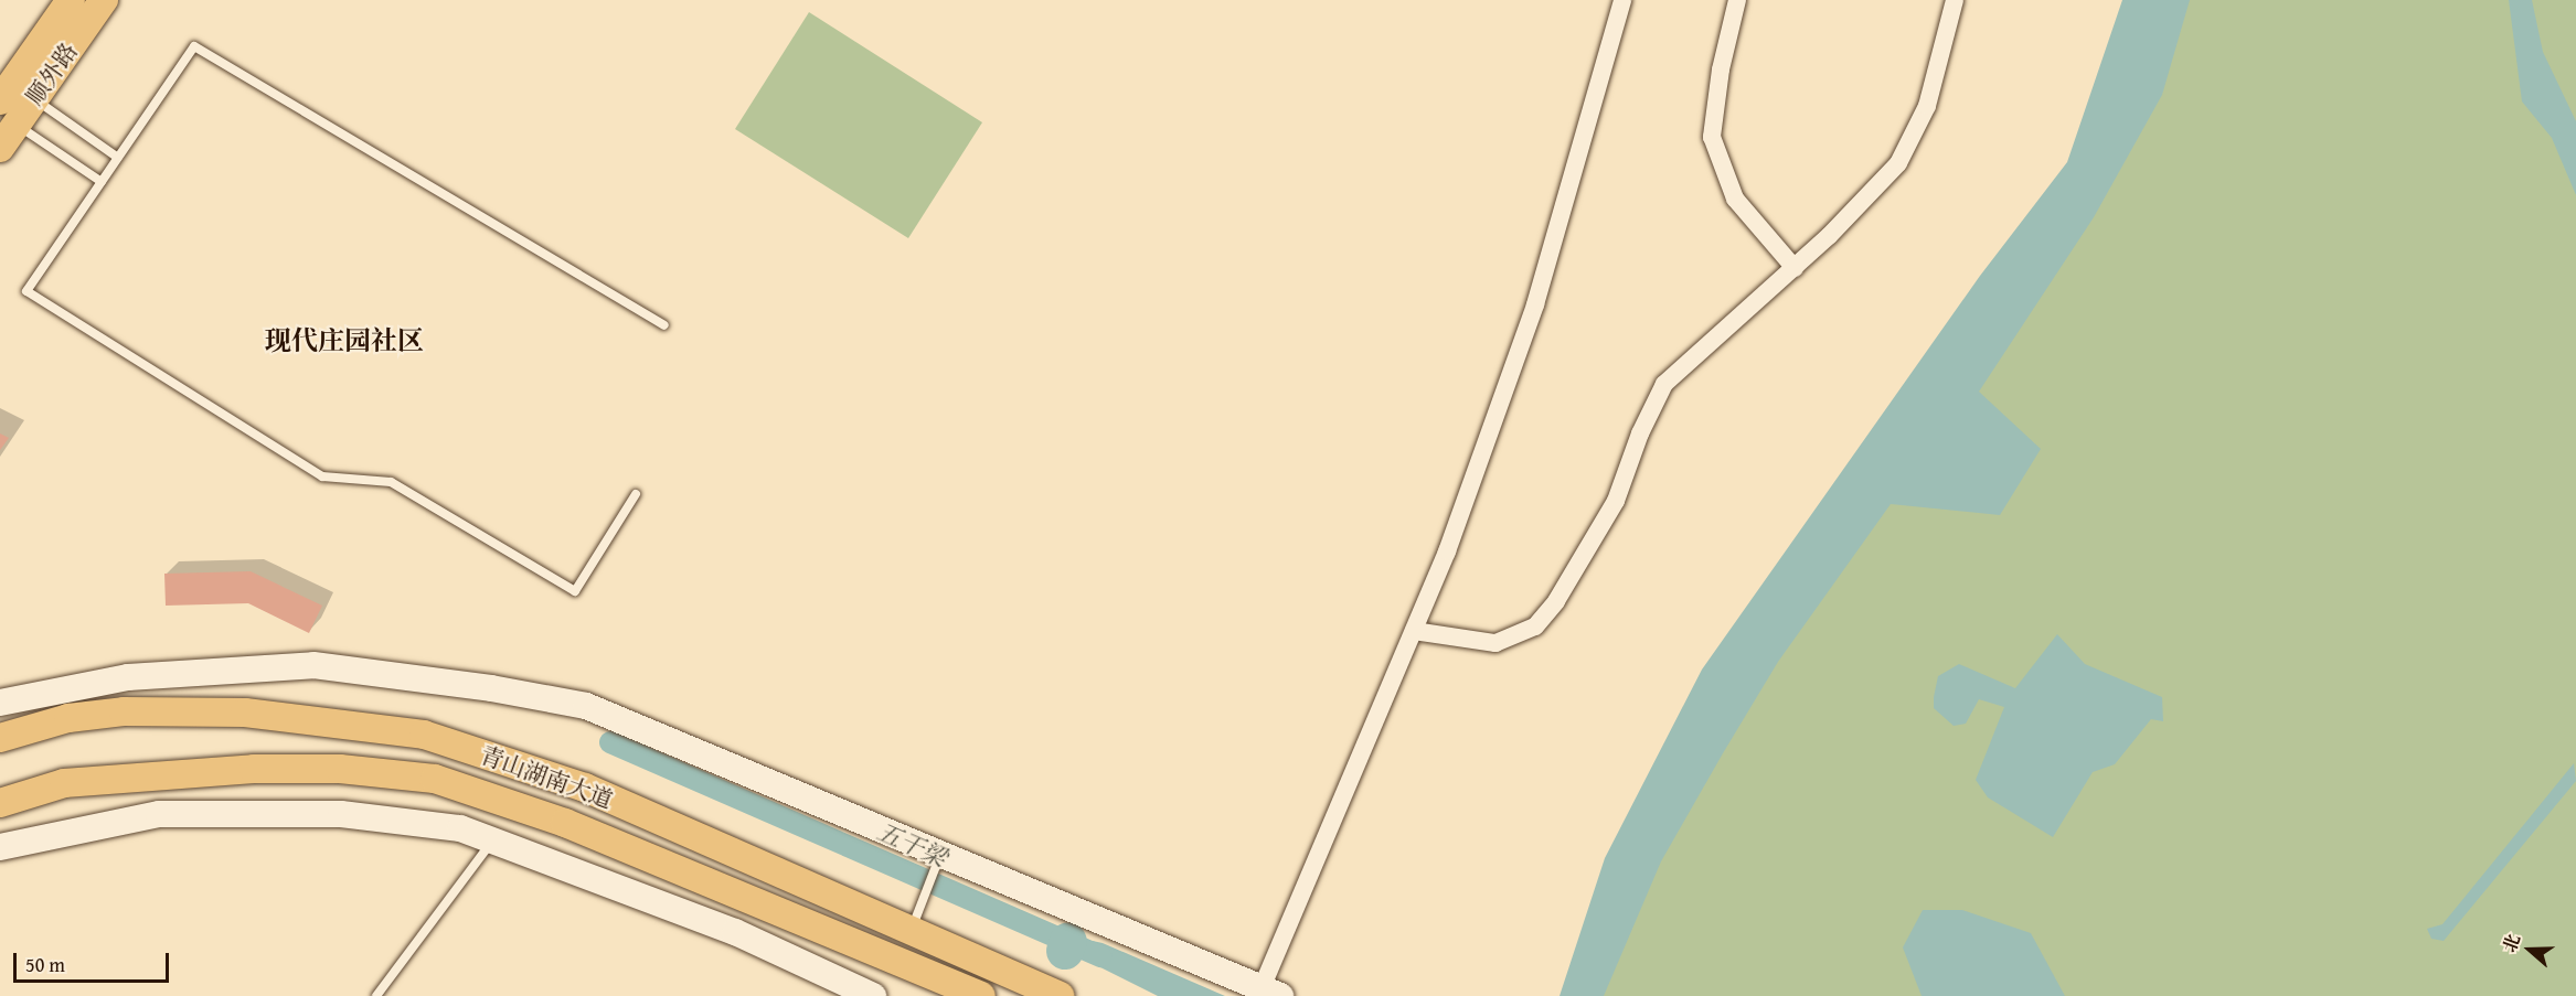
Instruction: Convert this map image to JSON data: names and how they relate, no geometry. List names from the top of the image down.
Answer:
{
  "streets": {
    "main road": ["顺外路", "青山湖南大道"]
  },
  "districts": ["现代庄园社区"],
  "water": ["五干梁"],
  "scale_bar": "50 m",
  "north": "left"
}
